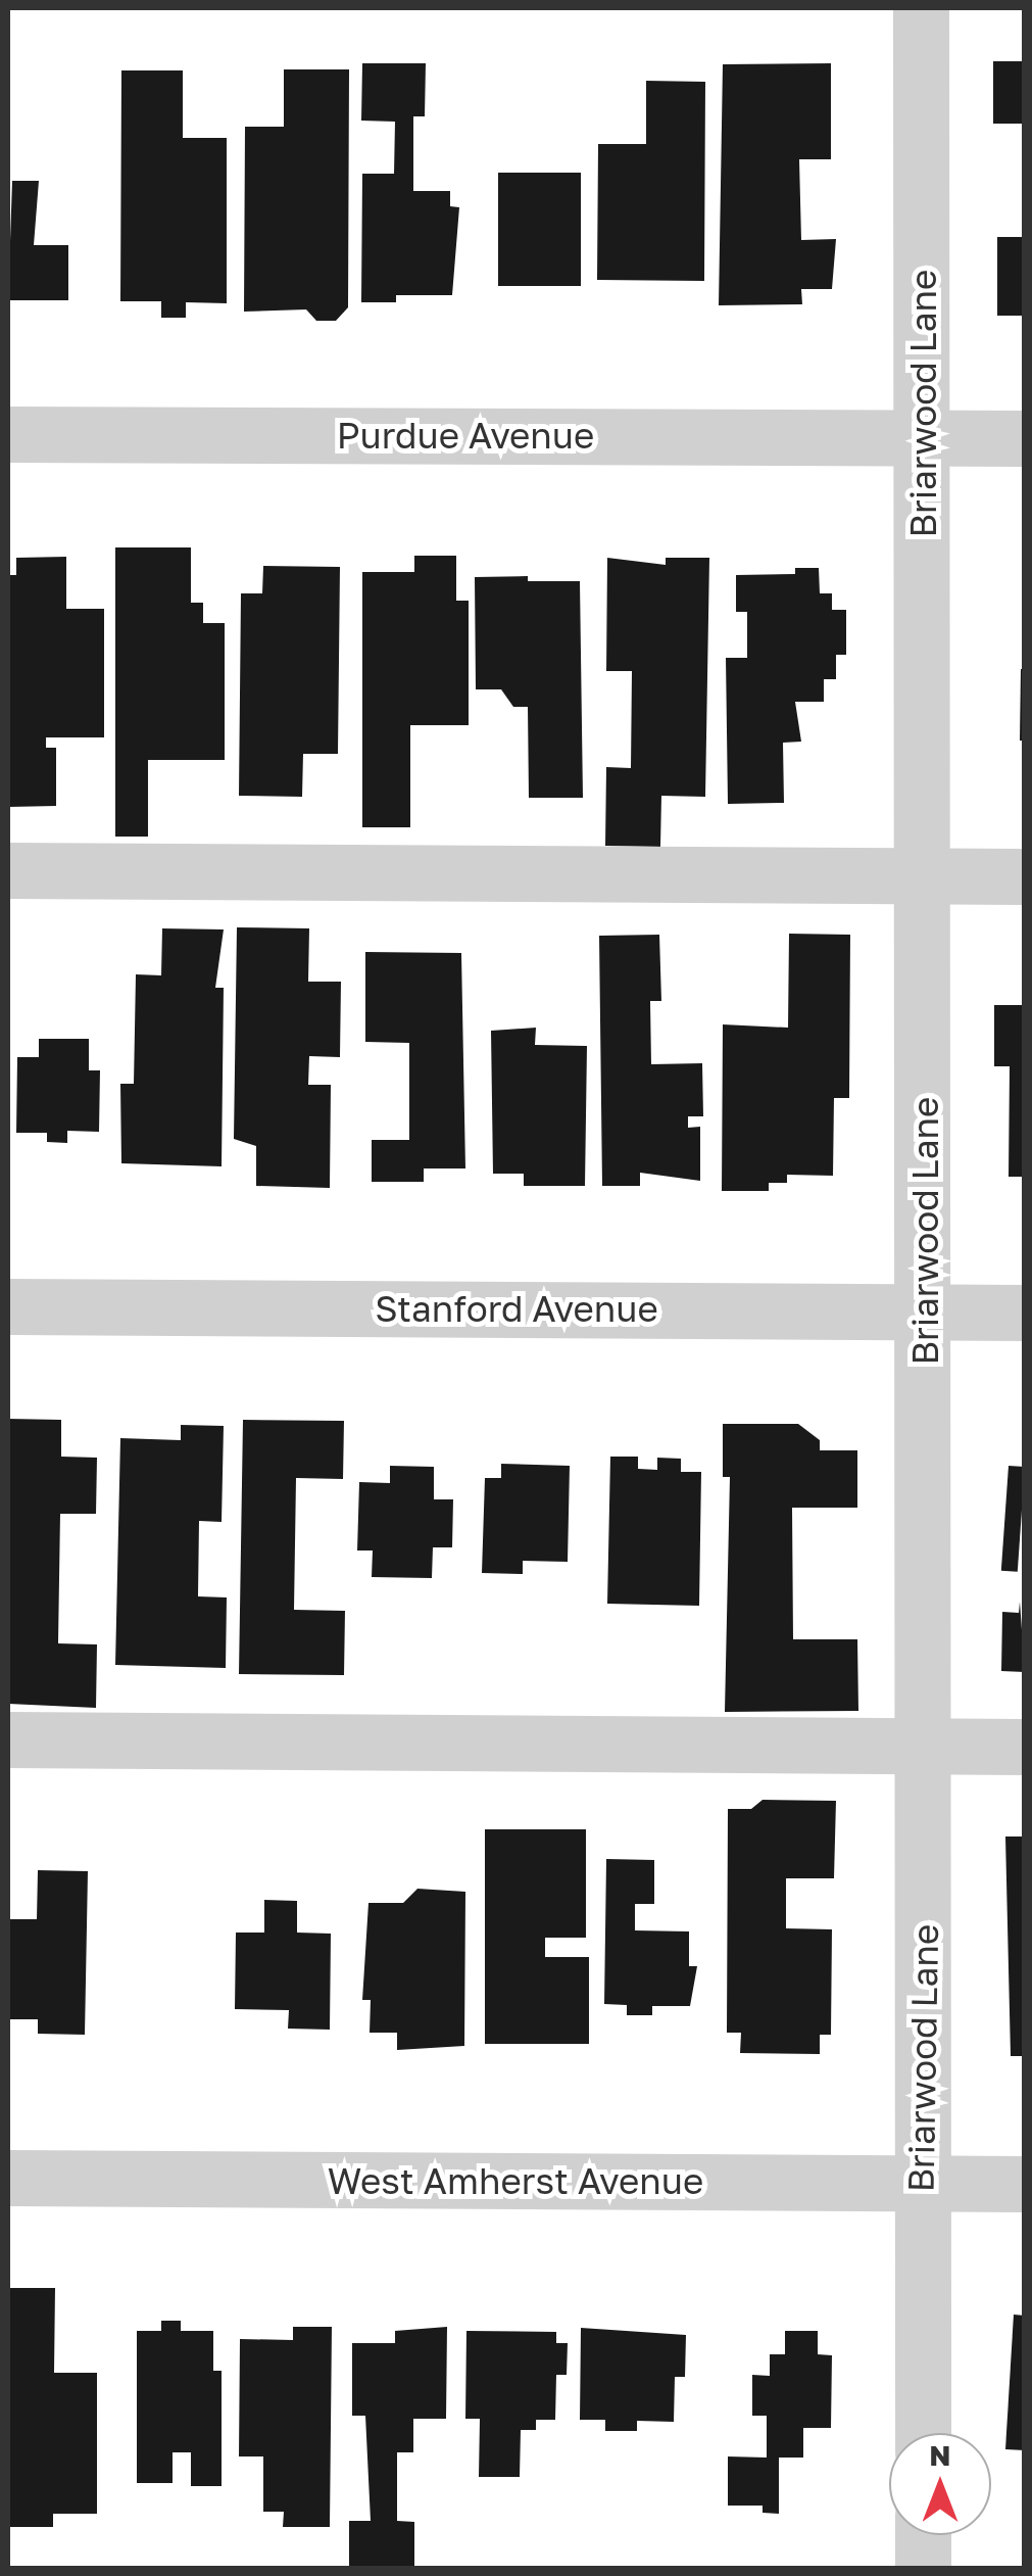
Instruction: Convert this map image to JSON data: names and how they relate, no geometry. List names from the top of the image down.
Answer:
{
  "streets": {
    "street": [
      "Briarwood Lane",
      "Purdue Avenue",
      "Stanford Avenue",
      "West Amherst Avenue"
    ]
  },
  "crossings": [
    ["Briarwood Lane", "Purdue Avenue"],
    ["Briarwood Lane", "Stanford Avenue"],
    ["Briarwood Lane", "West Amherst Avenue"]
  ],
  "north": "top"
}
